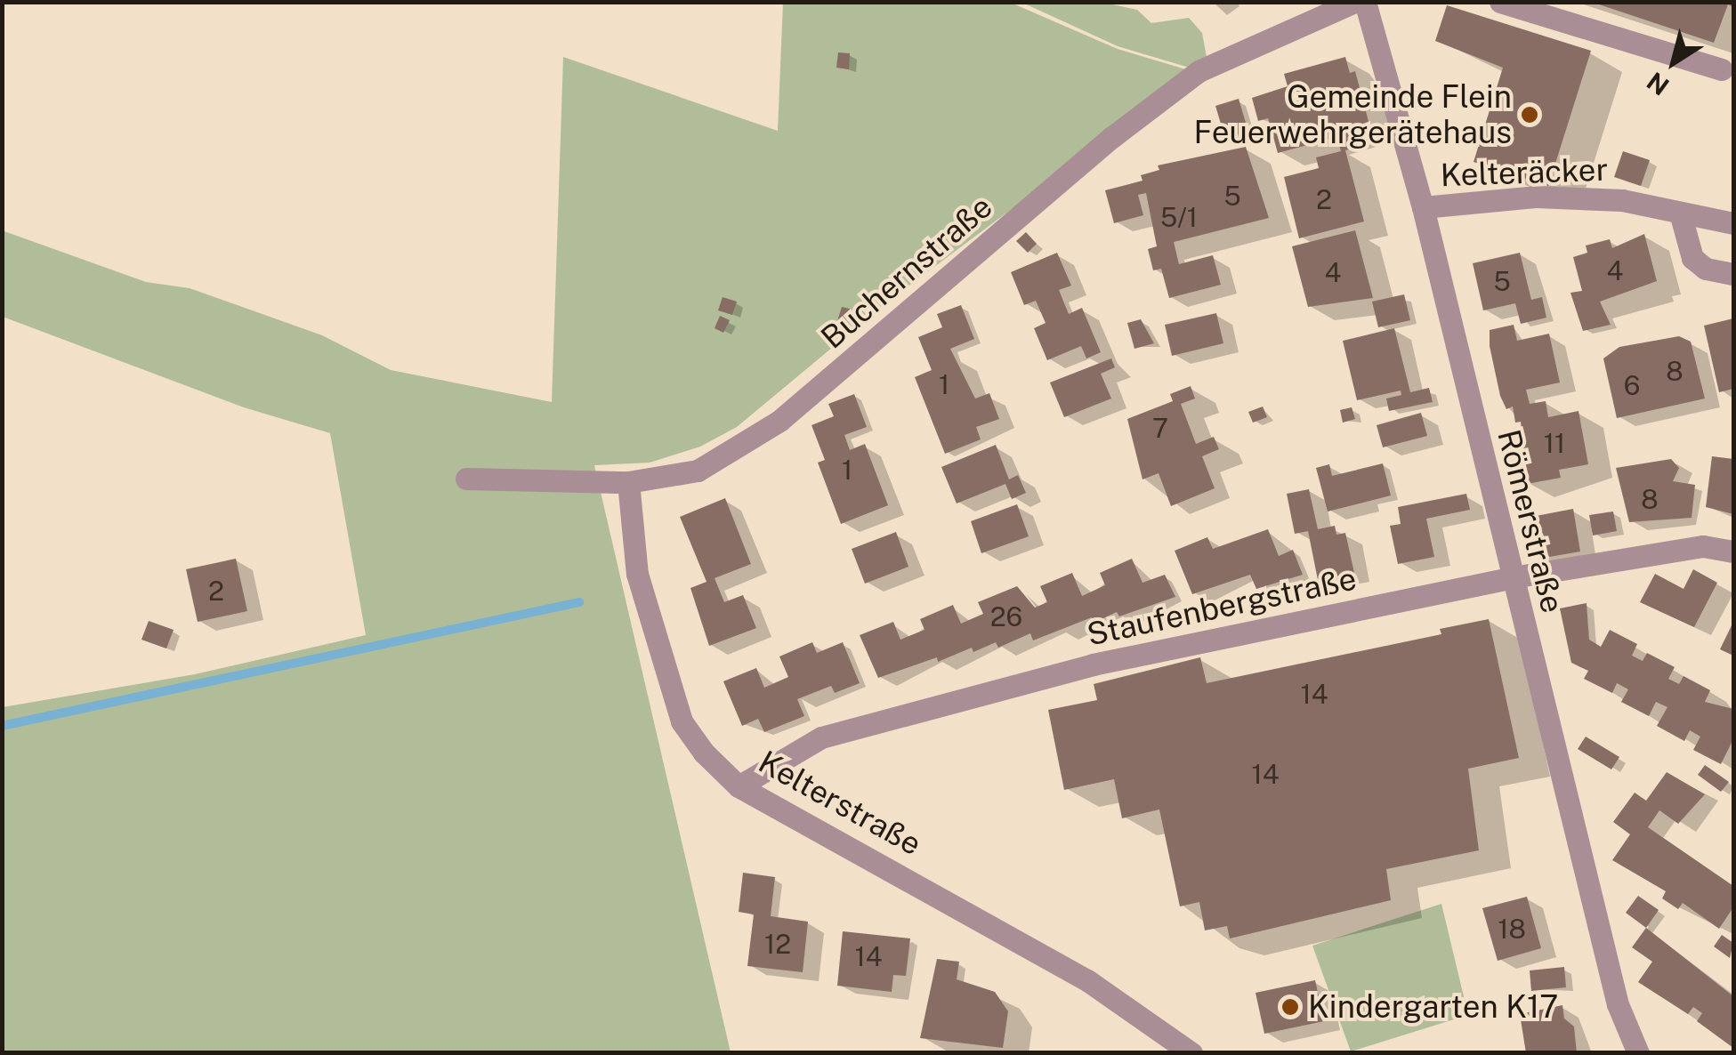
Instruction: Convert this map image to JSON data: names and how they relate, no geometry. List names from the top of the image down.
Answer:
{
  "streets": {
    "street": [
      "Kelteräcker",
      "Buchernstraße",
      "Römerstraße",
      "Staufenbergstraße",
      "Kelterstraße"
    ]
  },
  "crossings": [
    ["Kelteräcker", "Römerstraße"],
    ["Buchernstraße", "Kelterstraße"],
    ["Römerstraße", "Staufenbergstraße"],
    ["Staufenbergstraße", "Kelterstraße"]
  ],
  "places": ["Gemeinde Flein Feuerwehrgerätehaus", "Kindergarten K17"],
  "house_numbers": [
    "5",
    "2",
    "5/1",
    "4",
    "4",
    "5",
    "8",
    "1",
    "6",
    "7",
    "11",
    "1",
    "8",
    "2",
    "26",
    "14",
    "14",
    "18",
    "12",
    "14"
  ],
  "north": "bottom left"
}
